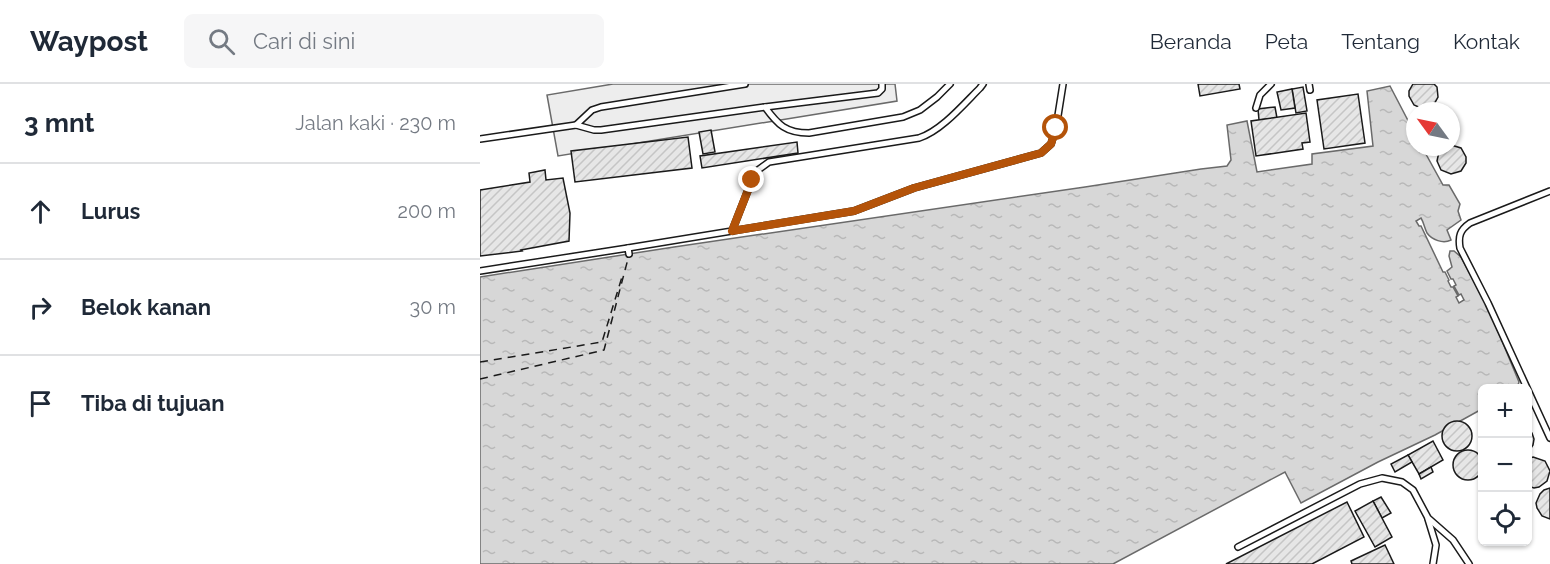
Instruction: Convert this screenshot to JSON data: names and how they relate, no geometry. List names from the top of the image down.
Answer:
{
  "north": "top left",
  "page": {
    "header": "Waypost",
    "search": "Cari di sini",
    "nav": [
      "Beranda",
      "Peta",
      "Tentang",
      "Kontak"
    ],
    "heading": ["3 mnt", "Jalan kaki · 230 m"],
    "list": [
      ["Lurus", "200 m"],
      ["Belok kanan", "30 m"],
      "Tiba di tujuan"
    ],
    "map_buttons": ["+", "−"]
  }
}
